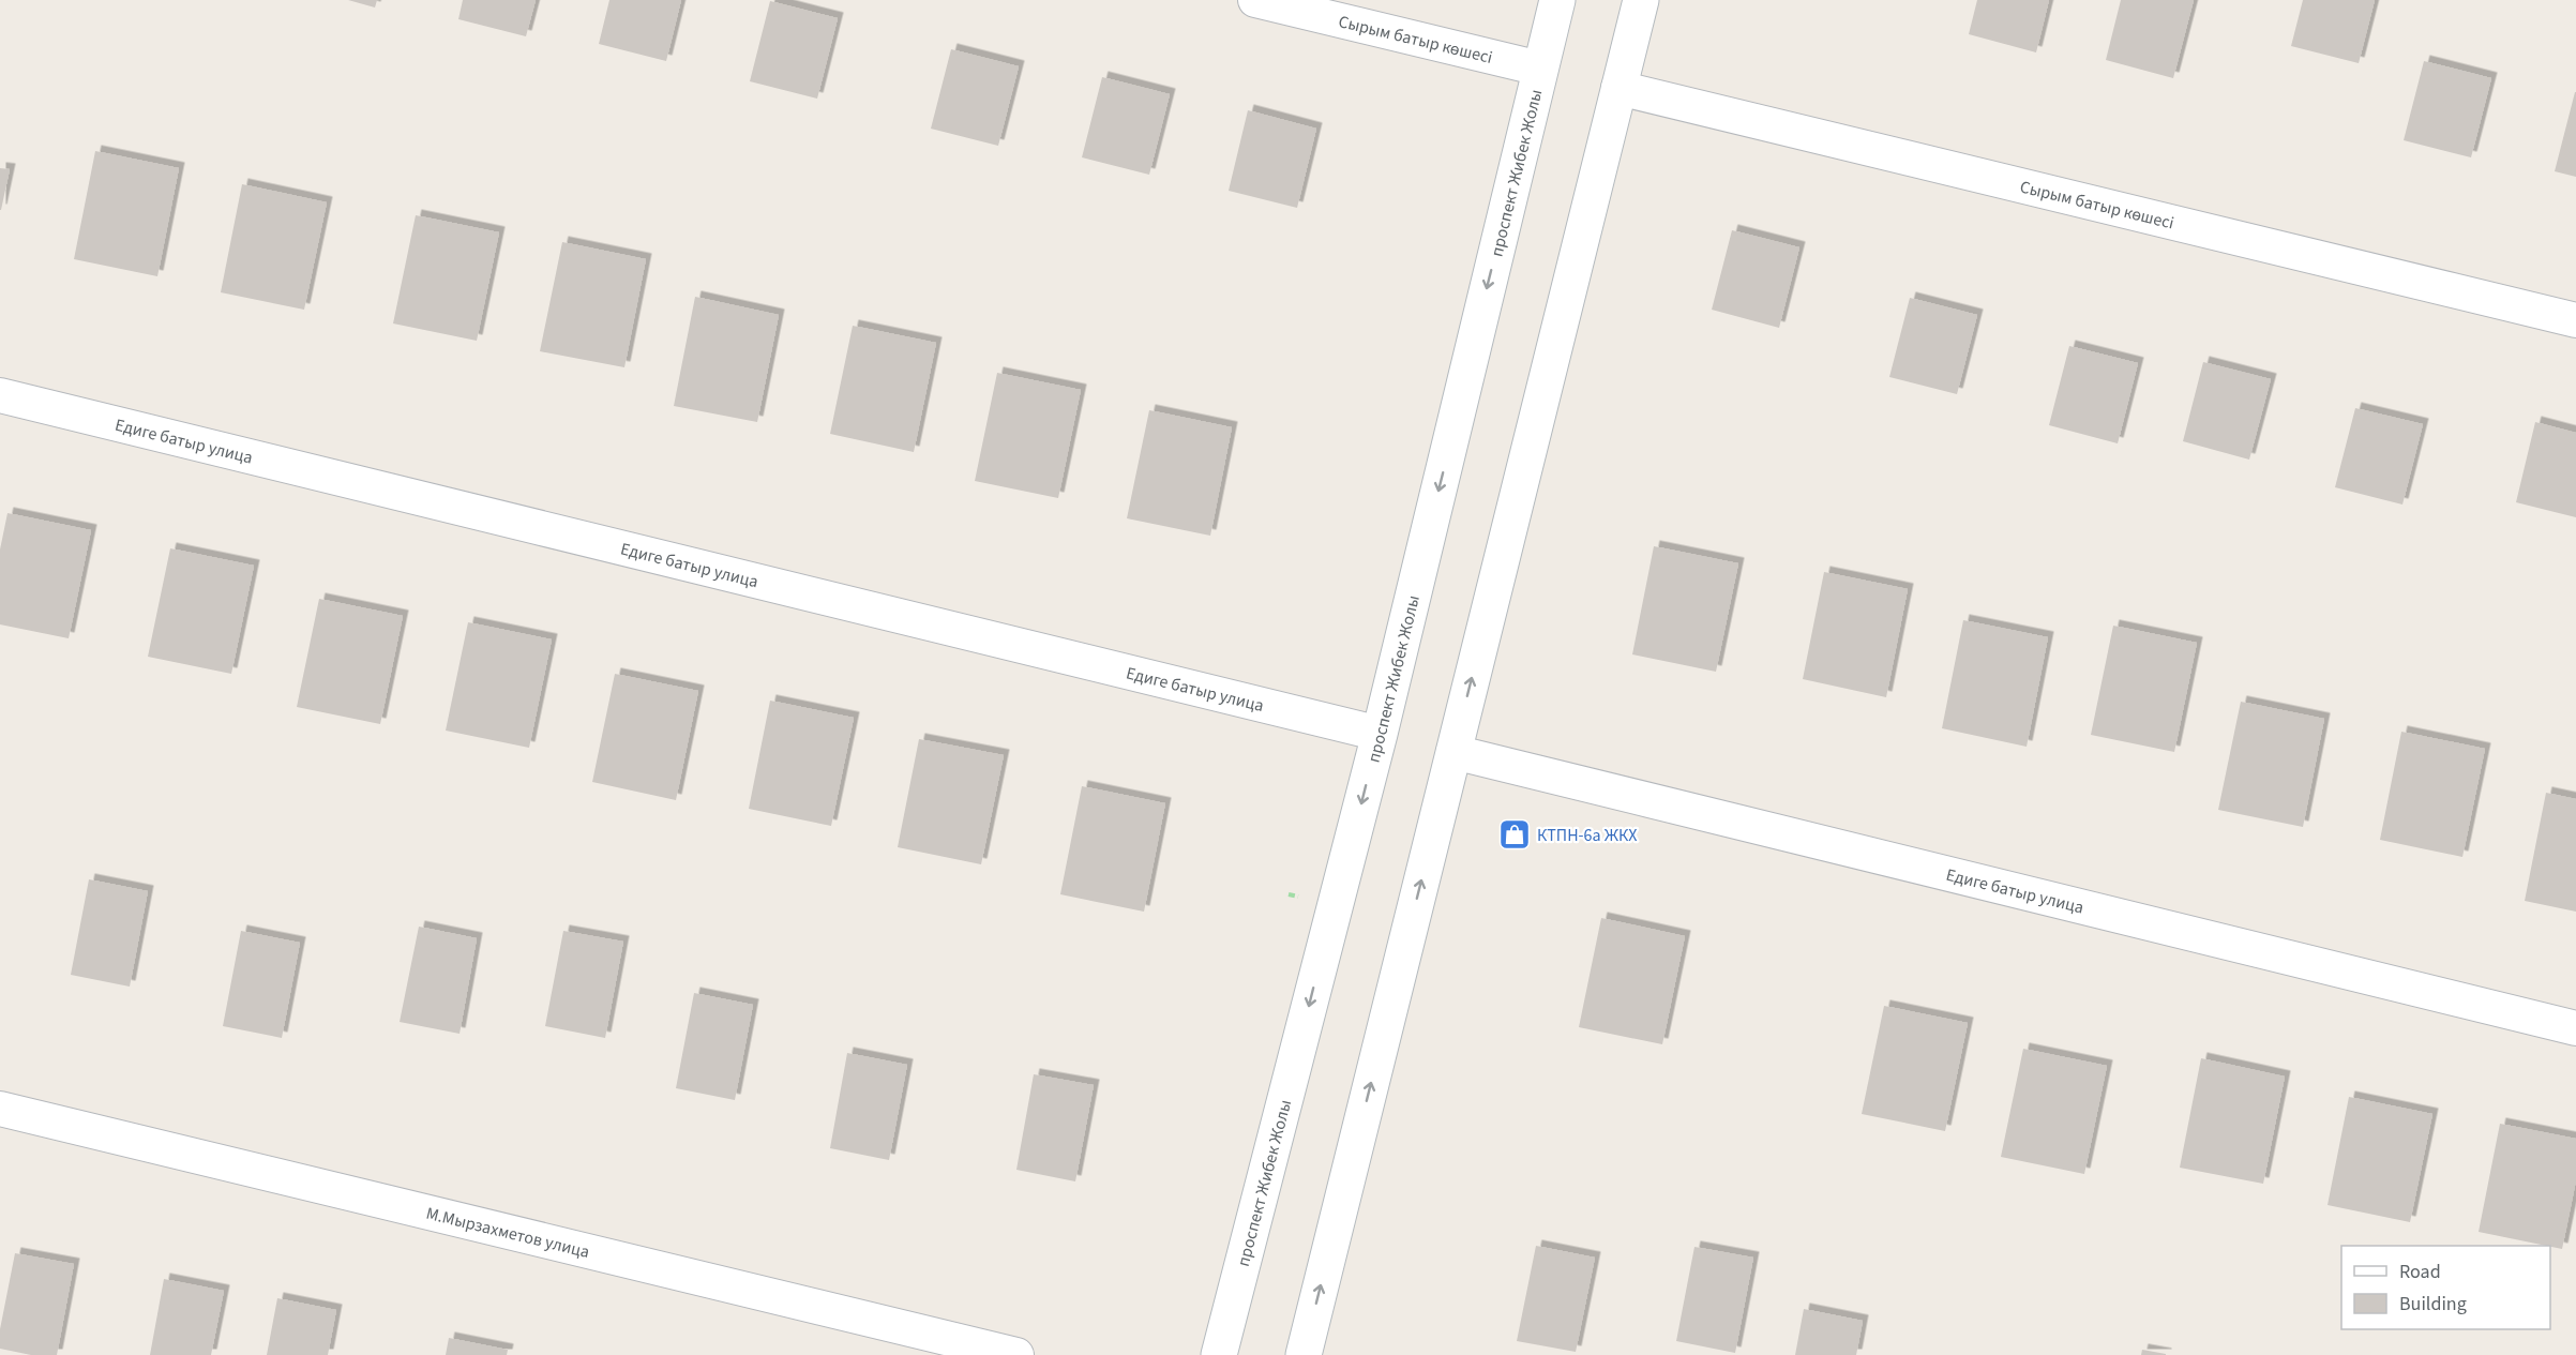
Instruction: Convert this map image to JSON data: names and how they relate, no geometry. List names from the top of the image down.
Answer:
{
  "streets": {
    "street": [
      "Сырым батыр көшесі",
      "проспект Жибек Жолы",
      "Едиге батыр улица",
      "М.Мырзахметов улица"
    ]
  },
  "crossings": [
    ["Сырым батыр көшесі", "проспект Жибек Жолы"],
    ["проспект Жибек Жолы", "Едиге батыр улица"]
  ],
  "places": {
    "shop": ["КТПН-6а ЖКХ"]
  },
  "legend": ["Road", "Building"]
}
